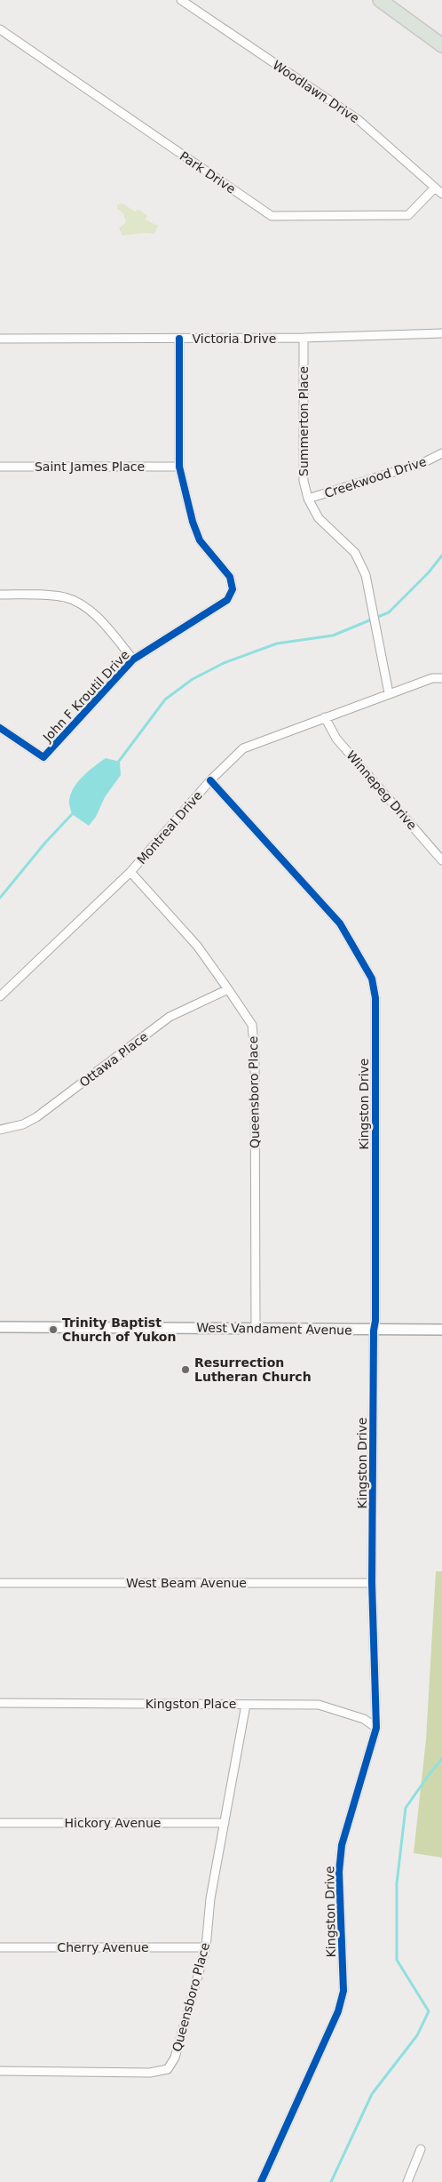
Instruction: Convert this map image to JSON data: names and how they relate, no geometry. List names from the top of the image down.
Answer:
{
  "streets": {
    "street": [
      "Woodlawn Drive",
      "Park Drive",
      "Victoria Drive",
      "Summerton Place",
      "Saint James Place",
      "Creekwood Drive",
      "John F Kroutil Drive",
      "Winnepeg Drive",
      "Montreal Drive",
      "Ottawa Place",
      "Queensboro Place",
      "Kingston Drive",
      "West Vandament Avenue",
      "West Beam Avenue",
      "Kingston Place",
      "Hickory Avenue",
      "Cherry Avenue"
    ]
  },
  "crossings": [
    ["Woodlawn Drive", "Park Drive"],
    ["Victoria Drive", "Summerton Place"],
    ["Victoria Drive", "John F Kroutil Drive"],
    ["Summerton Place", "Creekwood Drive"],
    ["Summerton Place", "Montreal Drive"],
    ["Saint James Place", "John F Kroutil Drive"],
    ["Winnepeg Drive", "Montreal Drive"],
    ["Montreal Drive", "Queensboro Place"],
    ["Montreal Drive", "Kingston Drive"],
    ["Ottawa Place", "Queensboro Place"],
    ["Queensboro Place", "West Vandament Avenue"],
    ["Queensboro Place", "Kingston Place"],
    ["Queensboro Place", "Hickory Avenue"],
    ["Queensboro Place", "Cherry Avenue"],
    ["Kingston Drive", "West Vandament Avenue"],
    ["Kingston Drive", "West Beam Avenue"],
    ["Kingston Drive", "Kingston Place"]
  ],
  "places": ["Trinity Baptist Church of Yukon", "Resurrection Lutheran Church"]
}
